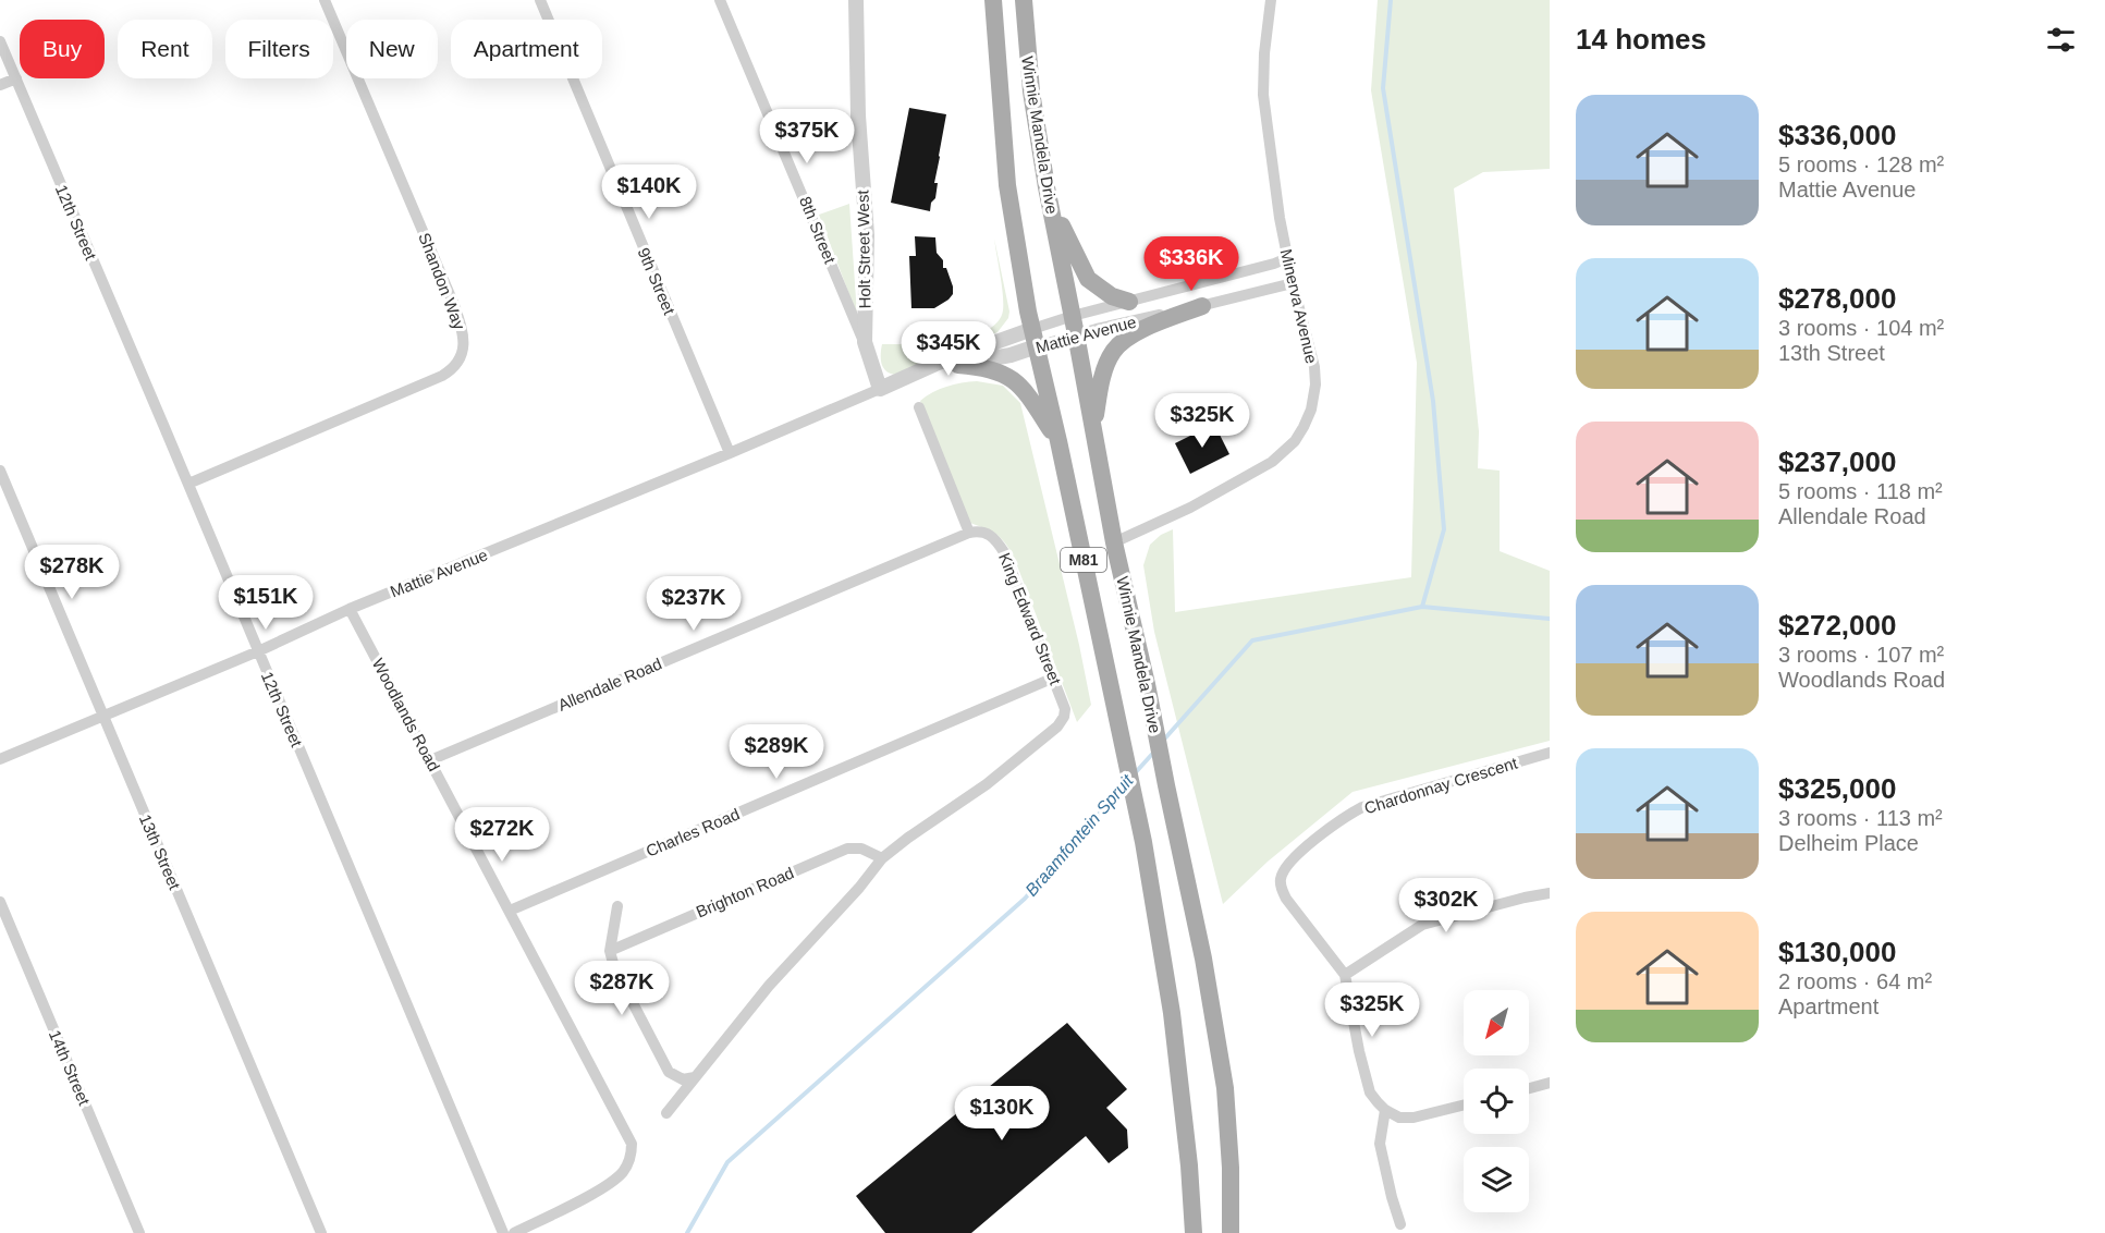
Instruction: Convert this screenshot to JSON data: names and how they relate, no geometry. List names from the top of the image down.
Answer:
{
  "streets": {
    "main road": ["Winnie Mandela Drive", "M81"],
    "street": [
      "12th Street",
      "8th Street",
      "Holt Street West",
      "Shandon Way",
      "9th Street",
      "Minerva Avenue",
      "Mattie Avenue",
      "King Edward Street",
      "Allendale Road",
      "Woodlands Road",
      "Chardonnay Crescent",
      "Charles Road",
      "13th Street",
      "Brighton Road",
      "14th Street"
    ]
  },
  "crossings": [
    ["Winnie Mandela Drive", "Minerva Avenue"],
    ["Winnie Mandela Drive", "Mattie Avenue"],
    ["12th Street", "Shandon Way"],
    ["12th Street", "Mattie Avenue"],
    ["8th Street", "Holt Street West"],
    ["8th Street", "Mattie Avenue"],
    ["9th Street", "Mattie Avenue"],
    ["Minerva Avenue", "Mattie Avenue"],
    ["Mattie Avenue", "Woodlands Road"],
    ["Mattie Avenue", "13th Street"],
    ["King Edward Street", "Allendale Road"],
    ["King Edward Street", "Charles Road"],
    ["King Edward Street", "Brighton Road"],
    ["Allendale Road", "Woodlands Road"],
    ["Woodlands Road", "Charles Road"]
  ],
  "water": ["Braamfontein Spruit"],
  "north": "bottom left",
  "page": {
    "heading": "14 homes",
    "chip": [
      "Buy",
      "Rent",
      "Filters",
      "New",
      "Apartment"
    ],
    "list": [
      {
        "name": "$336,000",
        "note": "5 rooms · 128 m² · Mattie Avenue"
      },
      {
        "name": "$278,000",
        "note": "3 rooms · 104 m² · 13th Street"
      },
      {
        "name": "$237,000",
        "note": "5 rooms · 118 m² · Allendale Road"
      },
      {
        "name": "$272,000",
        "note": "3 rooms · 107 m² · Woodlands Road"
      },
      {
        "name": "$325,000",
        "note": "3 rooms · 113 m² · Delheim Place"
      },
      {
        "name": "$130,000",
        "note": "2 rooms · 64 m² · Apartment"
      }
    ],
    "price": [
      "$375K",
      "$140K",
      "$336K",
      "$345K",
      "$325K",
      "$278K",
      "$151K",
      "$237K",
      "$289K",
      "$272K",
      "$302K",
      "$287K",
      "$325K",
      "$130K"
    ]
  }
}
